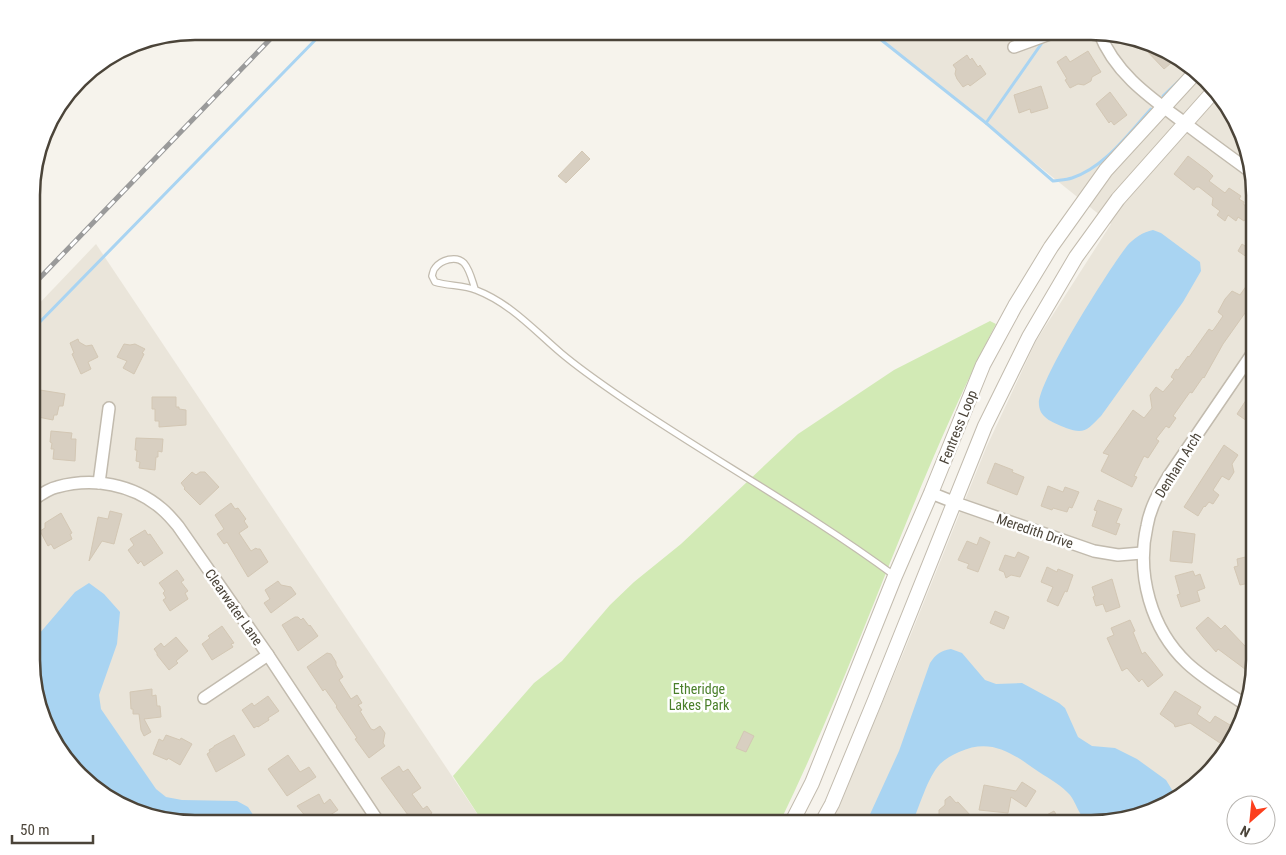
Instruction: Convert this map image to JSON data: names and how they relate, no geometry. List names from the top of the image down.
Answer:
{
  "streets": {
    "street": [
      "Fentress Loop",
      "Denham Arch",
      "Meredith Drive",
      "Clearwater Lane"
    ]
  },
  "crossings": [
    ["Fentress Loop", "Meredith Drive"],
    ["Denham Arch", "Meredith Drive"]
  ],
  "parks": ["Etheridge Lakes Park"],
  "scale_bar": "50 m",
  "north": "bottom left"
}
